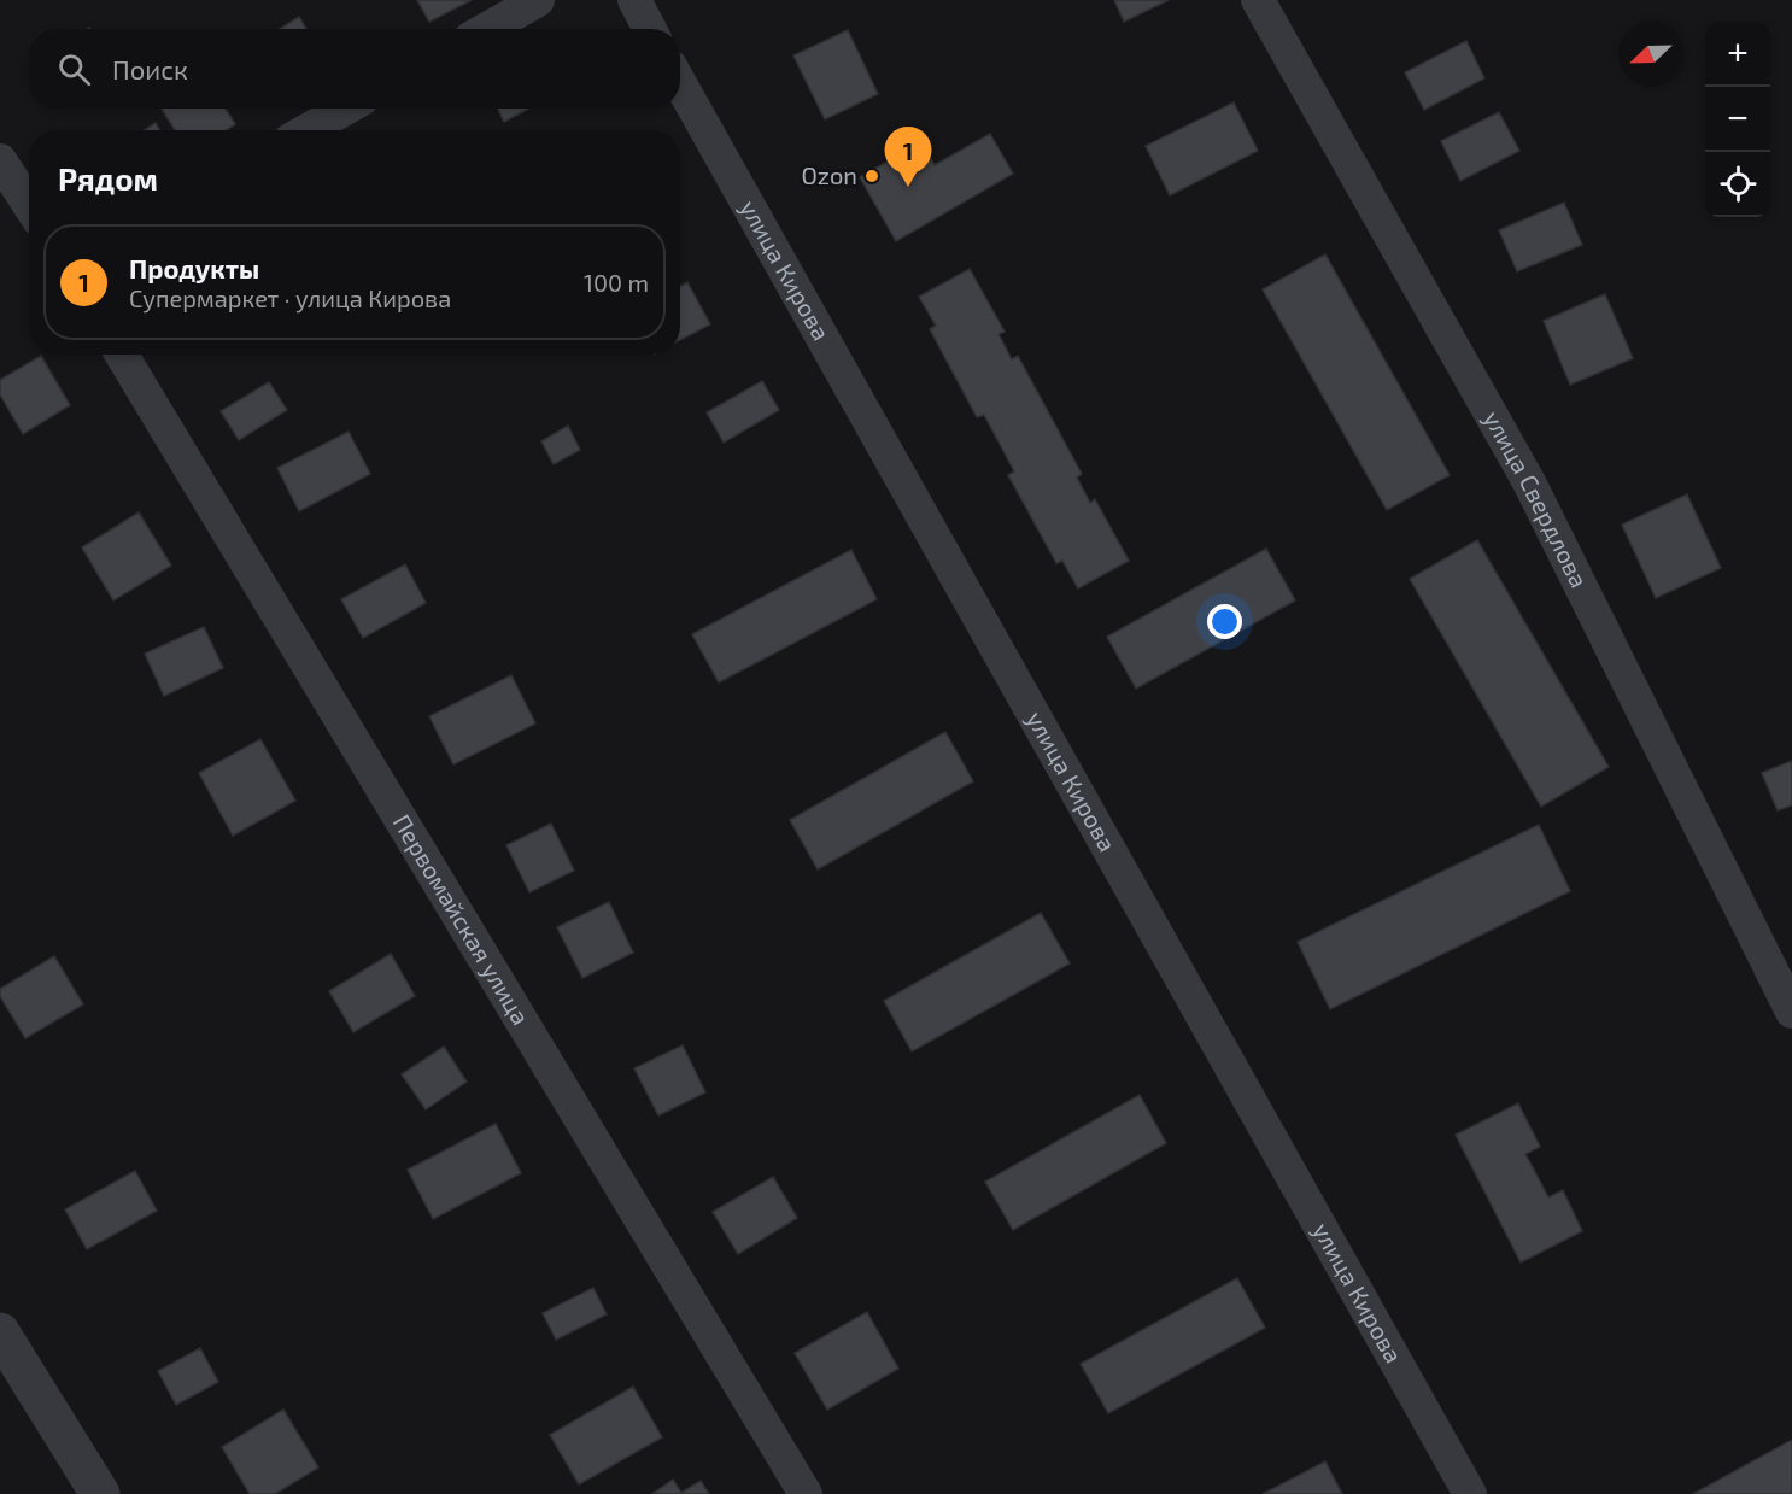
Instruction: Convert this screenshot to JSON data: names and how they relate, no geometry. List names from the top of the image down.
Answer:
{
  "streets": {
    "street": ["улица Кирова", "улица Свердлова", "Первомайская улица"]
  },
  "places": ["Ozon"],
  "north": "bottom left",
  "page": {
    "map_buttons": ["+", "−"],
    "search": "Поиск",
    "pins": "1",
    "heading": "Рядом",
    "list": [
      {
        "mark": "1",
        "name": "Продукты",
        "note": "Супермаркет · улица Кирова",
        "value": "100 m"
      }
    ]
  }
}
